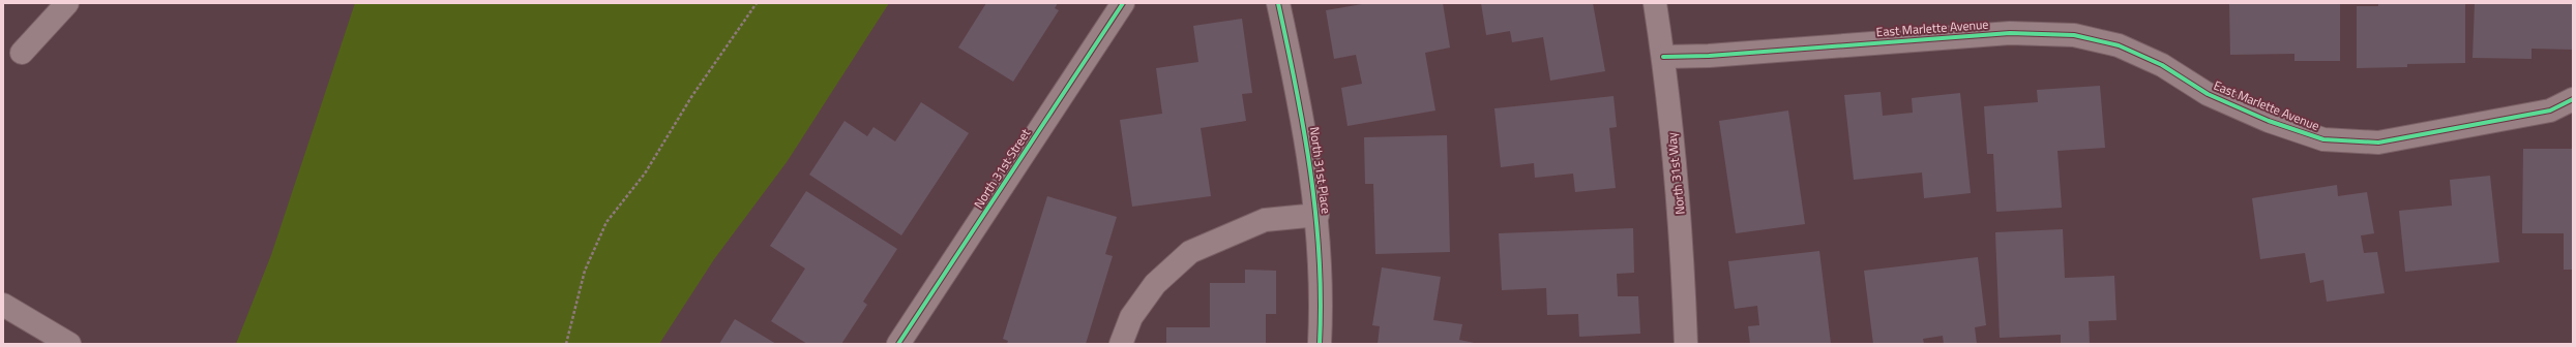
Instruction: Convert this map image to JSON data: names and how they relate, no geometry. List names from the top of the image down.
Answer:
{
  "streets": {
    "street": [
      "East Marlette Avenue",
      "North 31st Street",
      "North 31st Place",
      "North 31st Way"
    ]
  },
  "crossings": [
    ["East Marlette Avenue", "North 31st Way"]
  ]
}
